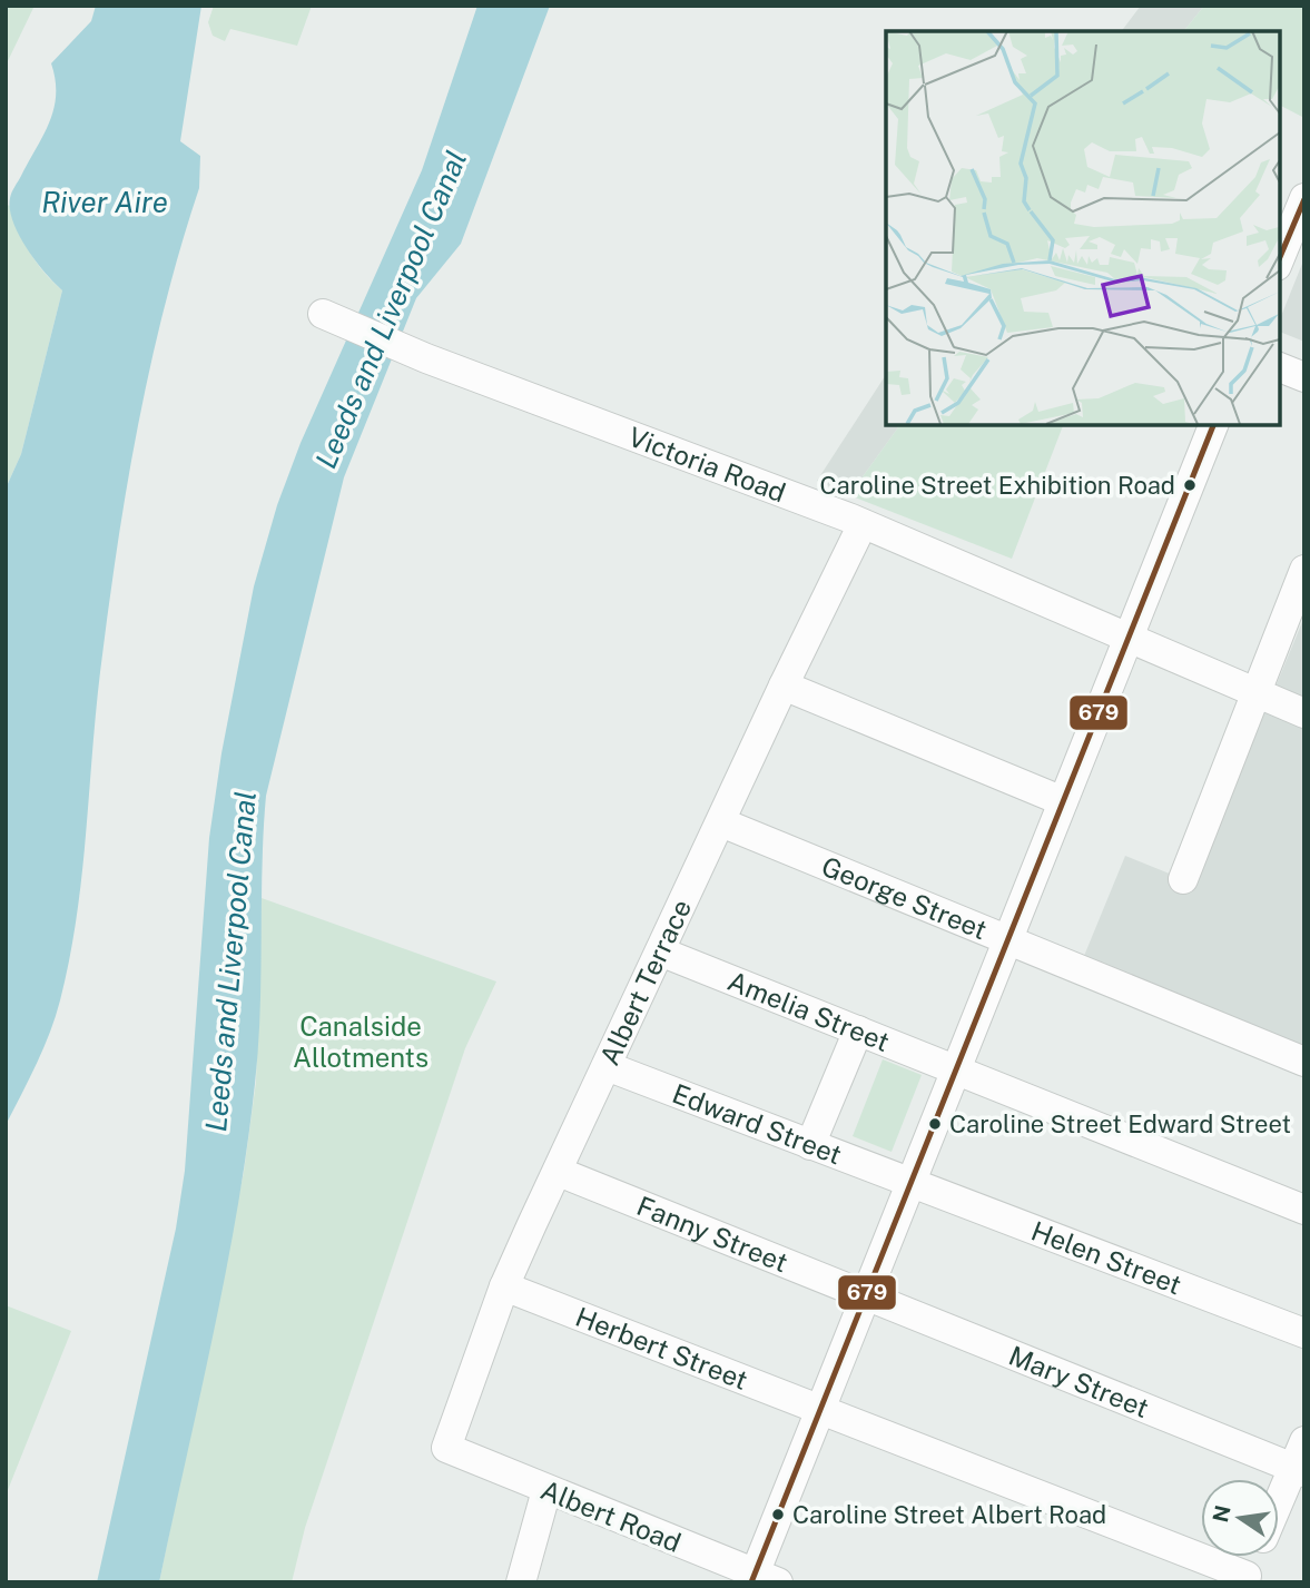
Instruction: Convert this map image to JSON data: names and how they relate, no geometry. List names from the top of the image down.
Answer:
{
  "streets": {
    "street": [
      "Victoria Road",
      "George Street",
      "Albert Terrace",
      "Amelia Street",
      "Edward Street",
      "Fanny Street",
      "Helen Street",
      "Herbert Street",
      "Mary Street",
      "Albert Road"
    ]
  },
  "crossings": [
    ["Victoria Road", "Albert Terrace"],
    ["George Street", "Albert Terrace"],
    ["Albert Terrace", "Amelia Street"],
    ["Albert Terrace", "Edward Street"],
    ["Albert Terrace", "Fanny Street"],
    ["Albert Terrace", "Herbert Street"],
    ["Albert Terrace", "Albert Road"],
    ["Edward Street", "Helen Street"],
    ["Fanny Street", "Mary Street"]
  ],
  "water": ["River Aire", "Leeds and Liverpool Canal"],
  "parks": ["Canalside Allotments"],
  "places": ["Caroline Street Exhibition Road", "Caroline Street Edward Street", "Caroline Street Albert Road"],
  "lines": ["transit line 679"],
  "north": "left"
}
